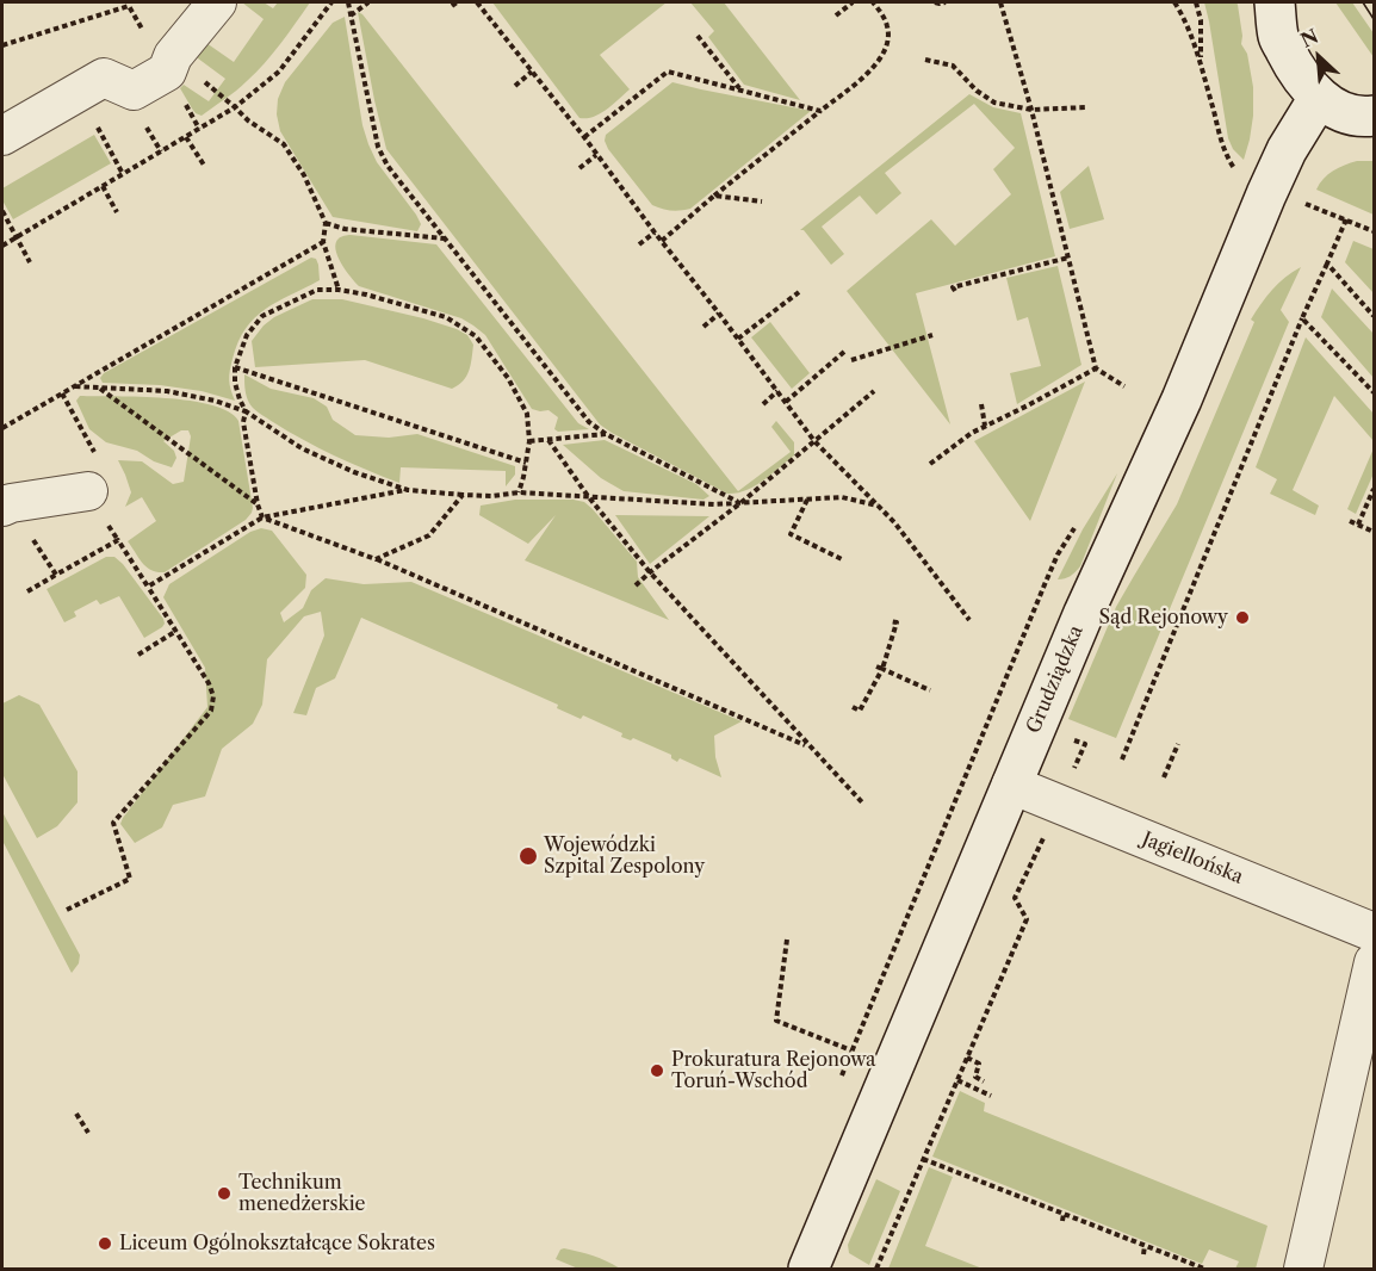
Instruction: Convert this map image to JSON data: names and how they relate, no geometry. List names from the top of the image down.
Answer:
{
  "streets": {
    "street": ["Grudziądzka", "Jagiellońska"]
  },
  "crossings": [
    ["Grudziądzka", "Jagiellońska"]
  ],
  "places": [
    "Sąd Rejonowy",
    "Wojewódzki Szpital Zespolony",
    "Prokuratura Rejonowa Toruń-Wschód",
    "Technikum menedżerskie",
    "Liceum Ogólnokształcące Sokrates"
  ],
  "north": "top left"
}
